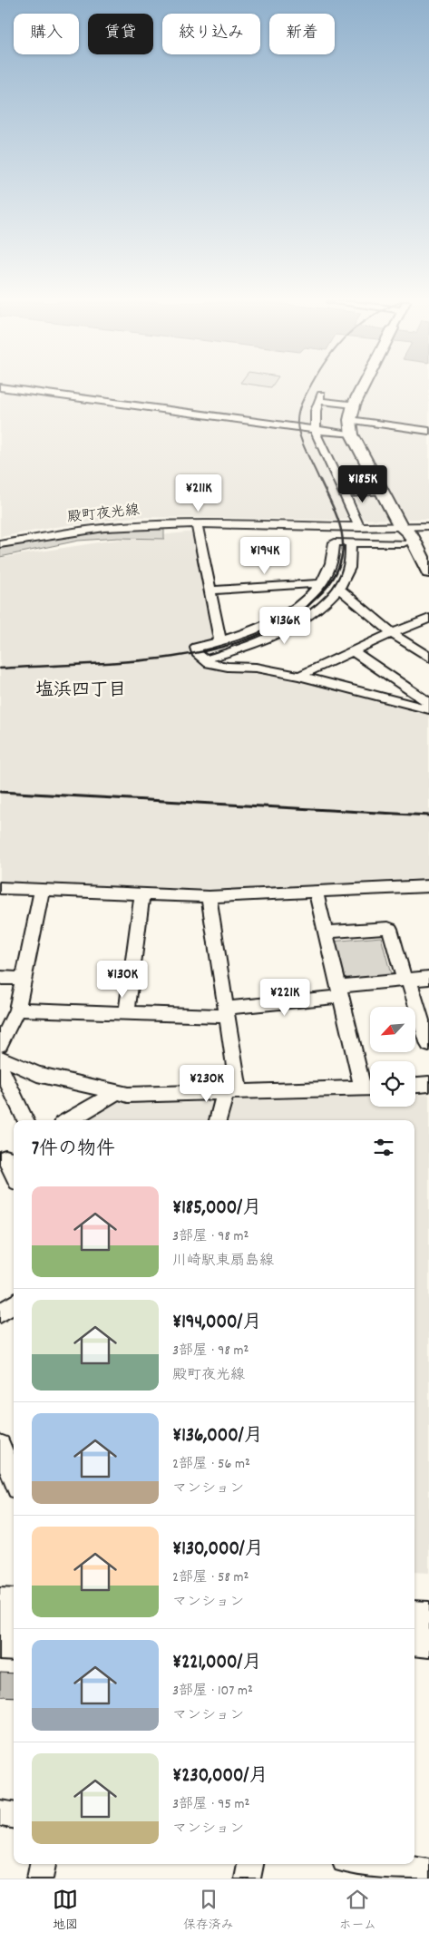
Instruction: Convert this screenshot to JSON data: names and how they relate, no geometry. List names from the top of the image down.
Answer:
{
  "streets": {
    "street": ["殿町夜光線"]
  },
  "districts": ["塩浜四丁目"],
  "north": "bottom left",
  "page": {
    "chip": [
      "購入",
      "賃貸",
      "絞り込み",
      "新着"
    ],
    "price": [
      "¥185K",
      "¥211K",
      "¥194K",
      "¥136K",
      "¥130K",
      "¥221K",
      "¥230K"
    ],
    "heading": "7件の物件",
    "list": [
      {
        "name": "¥185,000/月",
        "note": "3部屋 · 98 m² · 川崎駅東扇島線"
      },
      {
        "name": "¥194,000/月",
        "note": "3部屋 · 98 m² · 殿町夜光線"
      },
      {
        "name": "¥136,000/月",
        "note": "2部屋 · 56 m² · マンション"
      },
      {
        "name": "¥130,000/月",
        "note": "2部屋 · 58 m² · マンション"
      },
      {
        "name": "¥221,000/月",
        "note": "3部屋 · 107 m² · マンション"
      },
      {
        "name": "¥230,000/月",
        "note": "3部屋 · 95 m² · マンション"
      }
    ],
    "tabs": ["地図", "保存済み", "ホーム"]
  }
}
